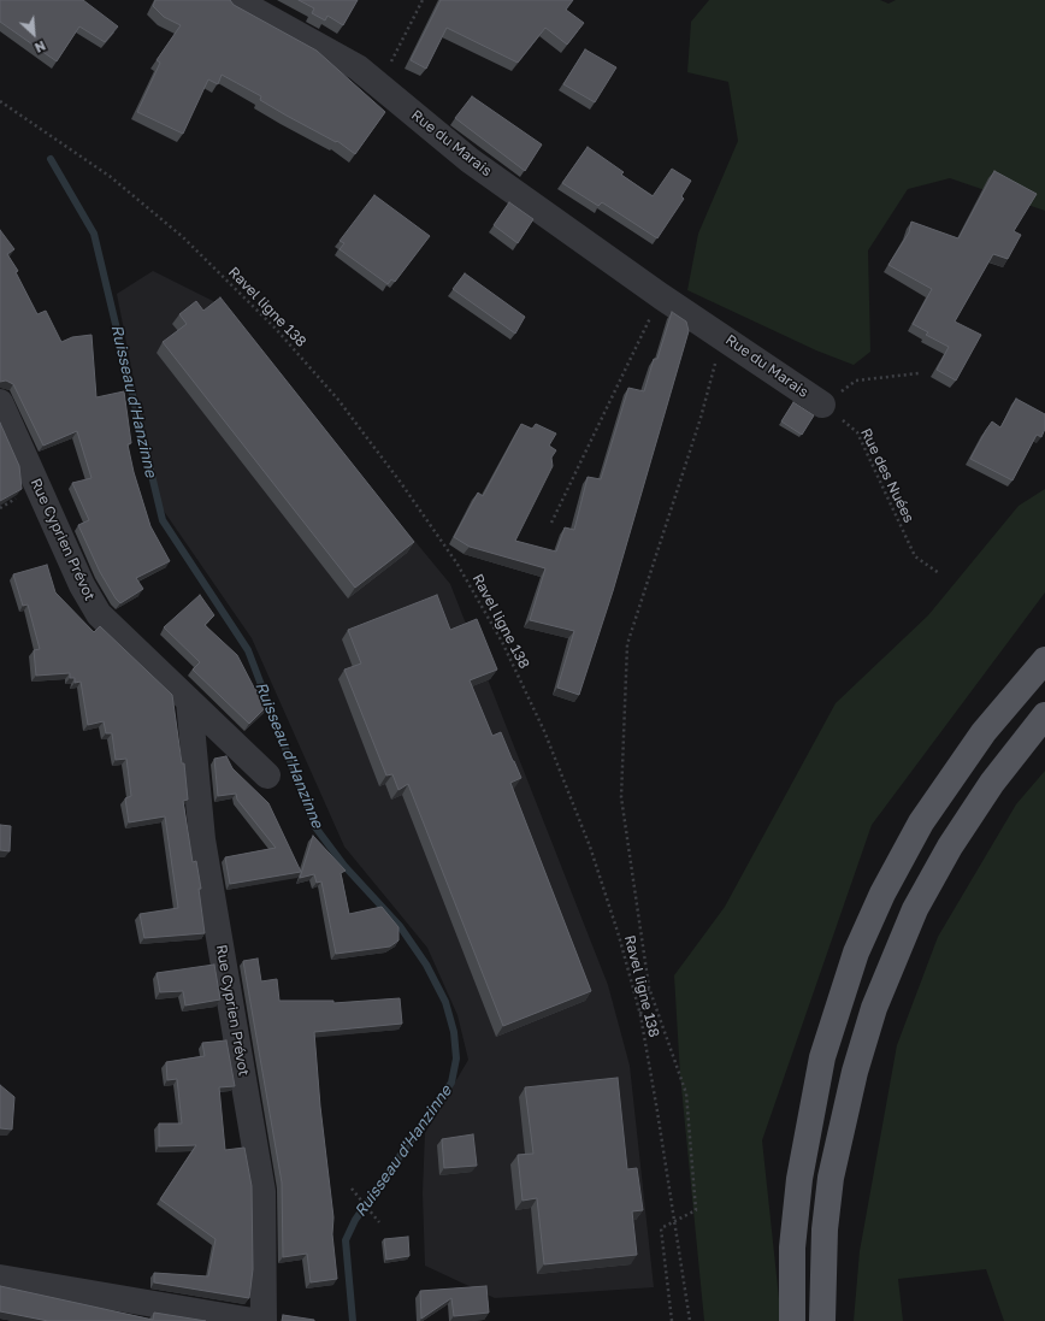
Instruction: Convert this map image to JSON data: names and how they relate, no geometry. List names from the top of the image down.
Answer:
{
  "streets": {
    "street": ["Rue du Marais", "Rue Cyprien Prévot"],
    "path": ["Ravel ligne 138", "Rue des Nuées"]
  },
  "crossings": [
    ["Rue du Marais", "Rue des Nuées"]
  ],
  "water": ["Ruisseau d'Hanzinne"],
  "north": "bottom right"
}
